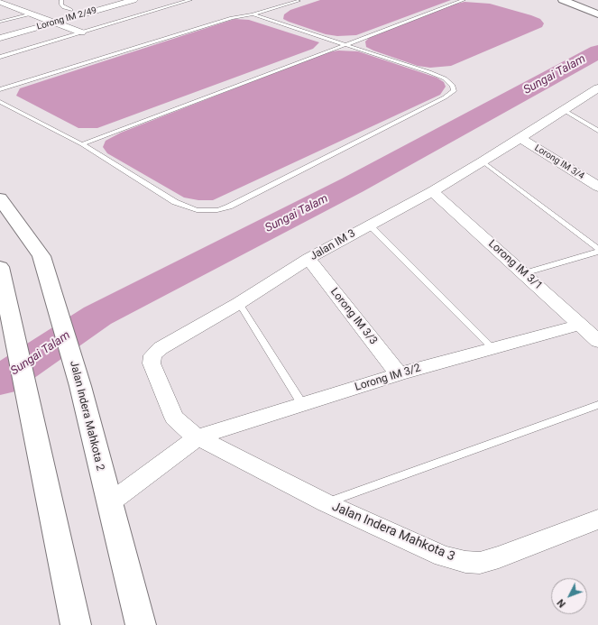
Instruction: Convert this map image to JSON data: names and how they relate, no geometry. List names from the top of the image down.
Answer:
{
  "streets": {
    "street": [
      "Lorong IM 2/49",
      "Lorong IM 3/4",
      "Jalan IM 3",
      "Lorong IM 3/1",
      "Lorong IM 3/3",
      "Lorong IM 3/2",
      "Jalan Indera Mahkota 2",
      "Jalan Indera Mahkota 3"
    ]
  },
  "crossings": [
    ["Lorong IM 3/4", "Jalan IM 3"],
    ["Jalan IM 3", "Lorong IM 3/1"],
    ["Jalan IM 3", "Lorong IM 3/3"],
    ["Jalan IM 3", "Lorong IM 3/2"],
    ["Jalan IM 3", "Jalan Indera Mahkota 3"],
    ["Lorong IM 3/1", "Lorong IM 3/2"],
    ["Lorong IM 3/3", "Lorong IM 3/2"],
    ["Lorong IM 3/2", "Jalan Indera Mahkota 2"],
    ["Lorong IM 3/2", "Jalan Indera Mahkota 3"]
  ],
  "water": ["Sungai Talam"],
  "north": "bottom left"
}
